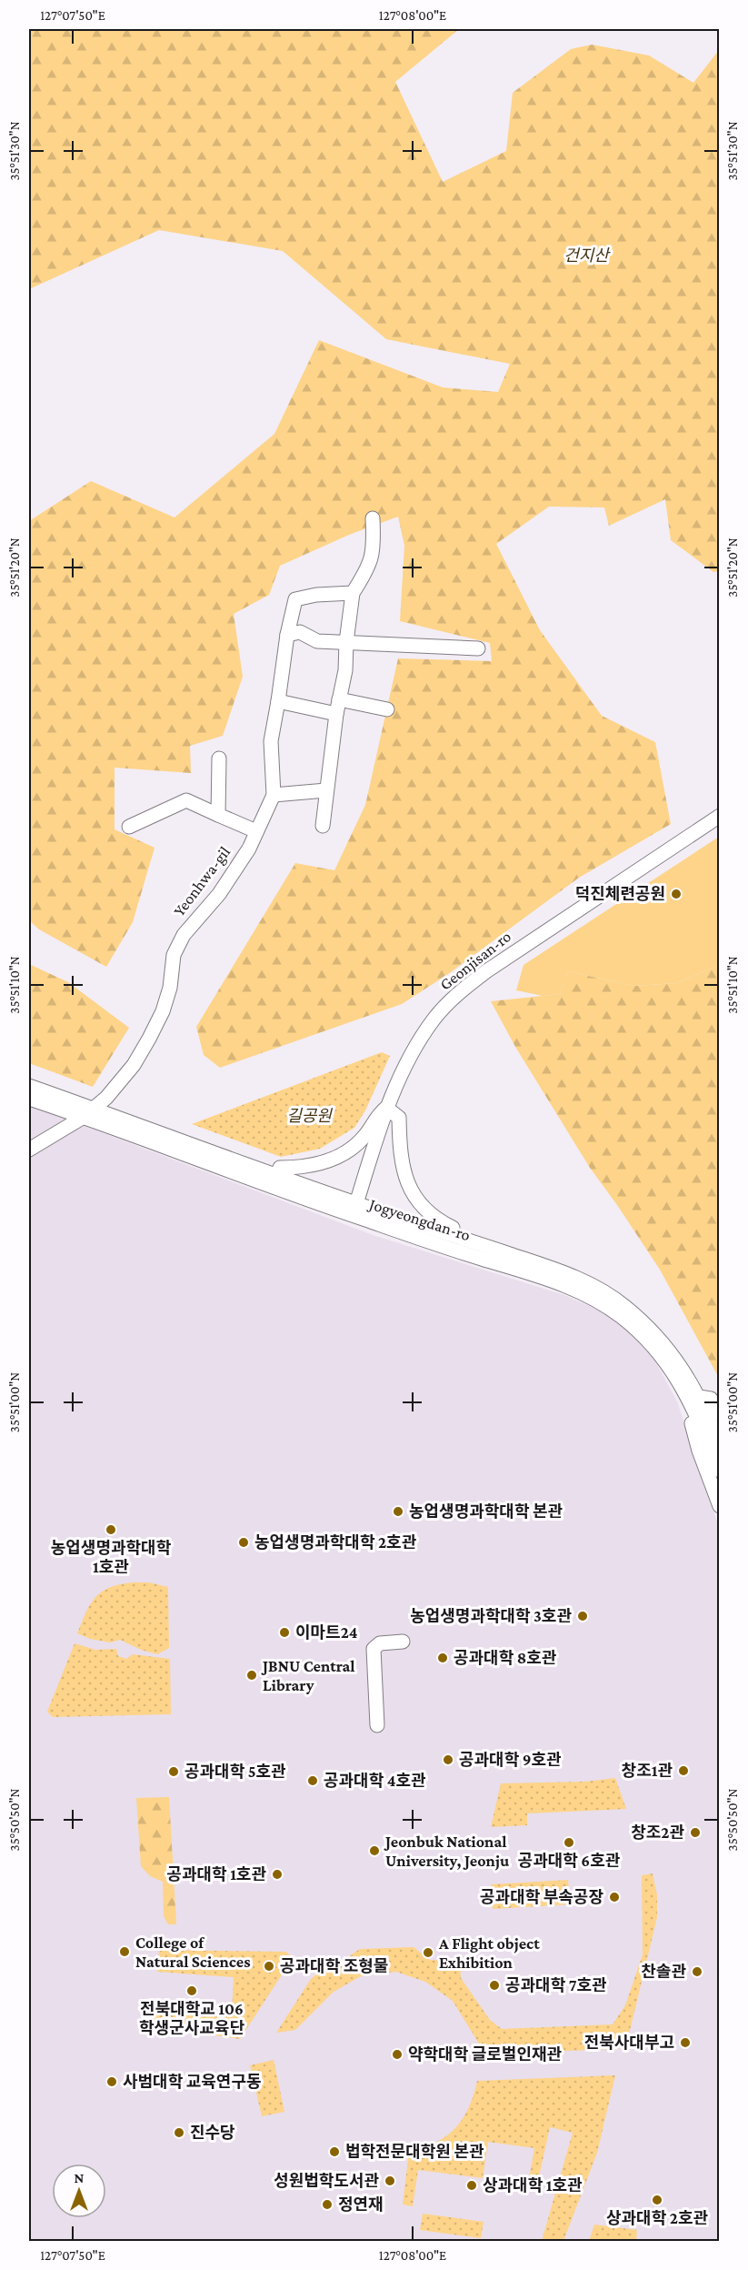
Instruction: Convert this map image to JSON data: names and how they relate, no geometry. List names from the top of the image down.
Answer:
{
  "streets": {
    "street": ["Yeonhwa-gil", "Geonjisan-ro", "Jogyeongdan-ro"]
  },
  "crossings": [
    ["Yeonhwa-gil", "Jogyeongdan-ro"],
    ["Geonjisan-ro", "Jogyeongdan-ro"]
  ],
  "parks": ["건지산", "길공원"],
  "places": [
    "덕진체련공원",
    "농업생명과학대학 본관",
    "농업생명과학대학 1호관",
    "농업생명과학대학 2호관",
    "농업생명과학대학 3호관",
    "이마트24",
    "공과대학 8호관",
    "JBNU Central Library",
    "공과대학 9호관",
    "창조1관",
    "공과대학 5호관",
    "공과대학 4호관",
    "창조2관",
    "공과대학 6호관",
    "Jeonbuk National University, Jeonju",
    "공과대학 1호관",
    "공과대학 부속공장",
    "College of Natural Sciences",
    "A Flight object Exhibition",
    "공과대학 조형물",
    "찬솔관",
    "공과대학 7호관",
    "전북대학교 106 학생군사교육단",
    "전북사대부고",
    "약학대학 글로벌인재관",
    "사범대학 교육연구동",
    "진수당",
    "법학전문대학원 본관",
    "성원법학도서관",
    "상과대학 1호관",
    "상과대학 2호관",
    "정연재"
  ],
  "north": "top",
  "coordinates": [
    "127°07'50\"E",
    "127°08'00\"E",
    "35°51'30\"N",
    "35°51'20\"N",
    "35°51'10\"N",
    "35°51'00\"N",
    "35°50'50\"N"
  ]
}
